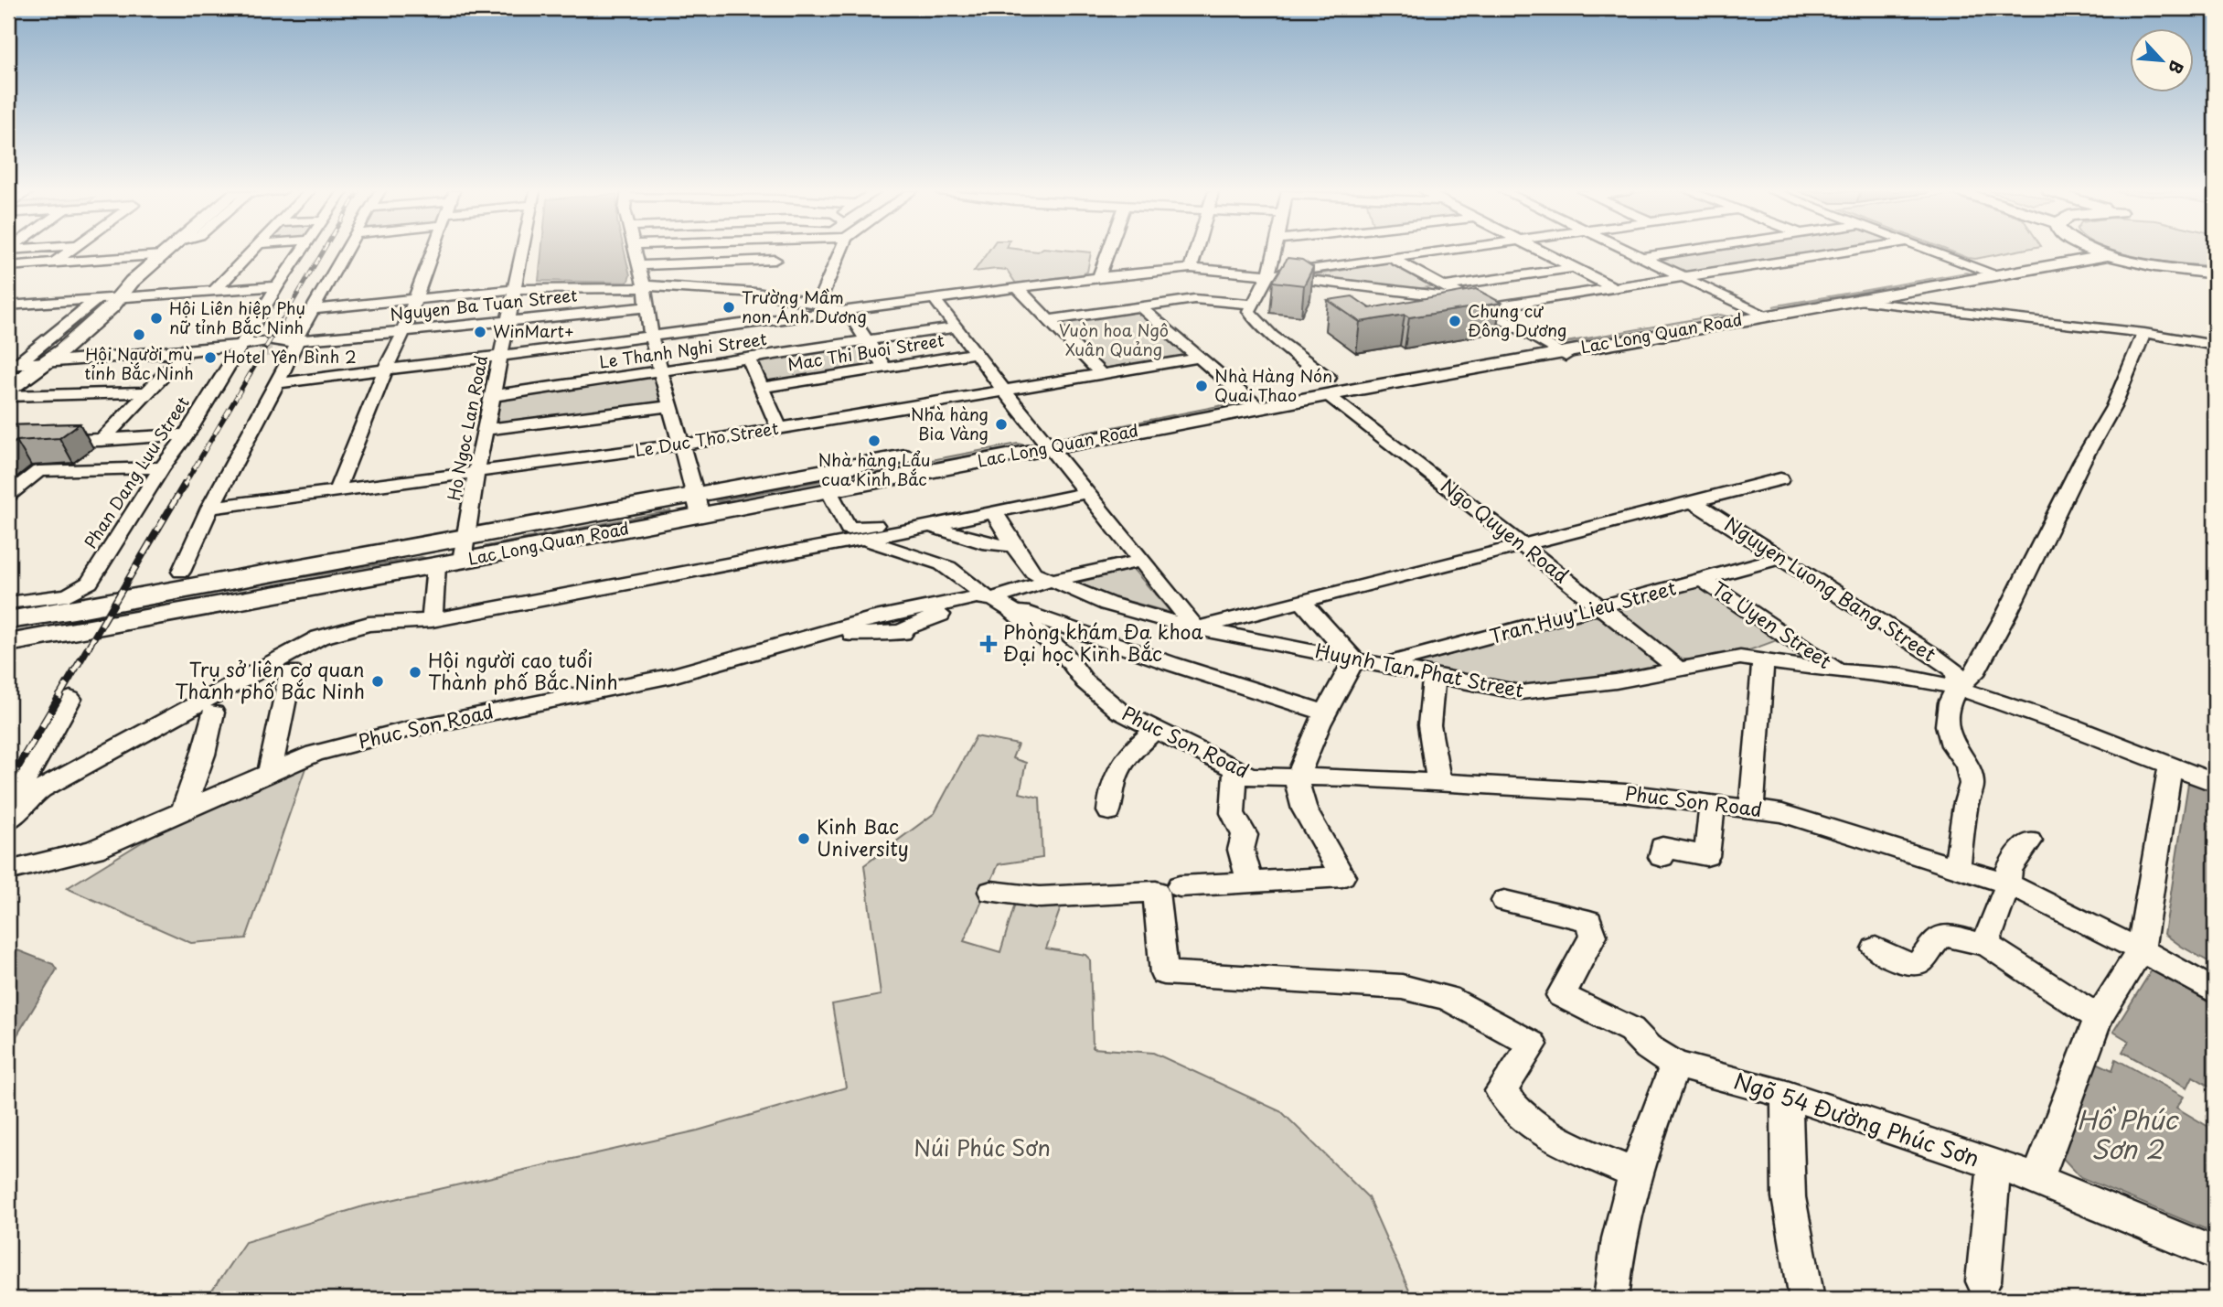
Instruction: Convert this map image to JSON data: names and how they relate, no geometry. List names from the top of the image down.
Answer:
{
  "streets": {
    "main road": ["Lac Long Quan Road"],
    "street": [
      "Nguyen Ba Tuan Street",
      "Le Thanh Nghi Street",
      "Mac Thi Buoi Street",
      "Ho Ngoc Lan Road",
      "Le Duc Tho Street",
      "Phan Dang Luu Street",
      "Ngo Quyen Road",
      "Nguyen Luong Bang Street",
      "Tran Huy Lieu Street",
      "Ta Uyen Street",
      "Huynh Tan Phat Street",
      "Phuc Son Road",
      "Ngõ 54 Đường Phúc Sơn"
    ]
  },
  "crossings": [
    ["Nguyen Ba Tuan Street", "Ho Ngoc Lan Road"],
    ["Nguyen Ba Tuan Street", "Phan Dang Luu Street"],
    ["Lac Long Quan Road", "Ho Ngoc Lan Road"],
    ["Lac Long Quan Road", "Ngo Quyen Road"],
    ["Le Thanh Nghi Street", "Ho Ngoc Lan Road"],
    ["Ho Ngoc Lan Road", "Le Duc Tho Street"],
    ["Ngo Quyen Road", "Tran Huy Lieu Street"],
    ["Ngo Quyen Road", "Huynh Tan Phat Street"],
    ["Nguyen Luong Bang Street", "Tran Huy Lieu Street"],
    ["Nguyen Luong Bang Street", "Huynh Tan Phat Street"],
    ["Tran Huy Lieu Street", "Ta Uyen Street"],
    ["Tran Huy Lieu Street", "Huynh Tan Phat Street"],
    ["Ta Uyen Street", "Huynh Tan Phat Street"]
  ],
  "water": ["Hồ Phúc Sơn 2"],
  "parks": ["Vuòn hoa Ngô Xuân Quảng", "Núi Phúc Sơn"],
  "places": {
    "other": [
      "Trường Mầm non Ánh Dương",
      "Hội Liên hiệp Phụ nữ tỉnh Bắc Ninh",
      "Chung cư Đông Dương",
      "WinMart+",
      "Hội Người mù tỉnh Bắc Ninh",
      "Hotel Yên Bình 2",
      "Nhà Hàng Nón Quai Thao",
      "Nhà hàng Bia Vàng",
      "Nhà hàng Lẩu cua Kinh Bắc",
      "Hội người cao tuổi Thành phố Bắc Ninh",
      "Trụ sở liên cơ quan Thành phố Bắc Ninh",
      "Kinh Bac University"
    ],
    "health": ["Phòng khám Đa khoa Đại học Kinh Bắc"]
  },
  "north": "bottom right"
}
